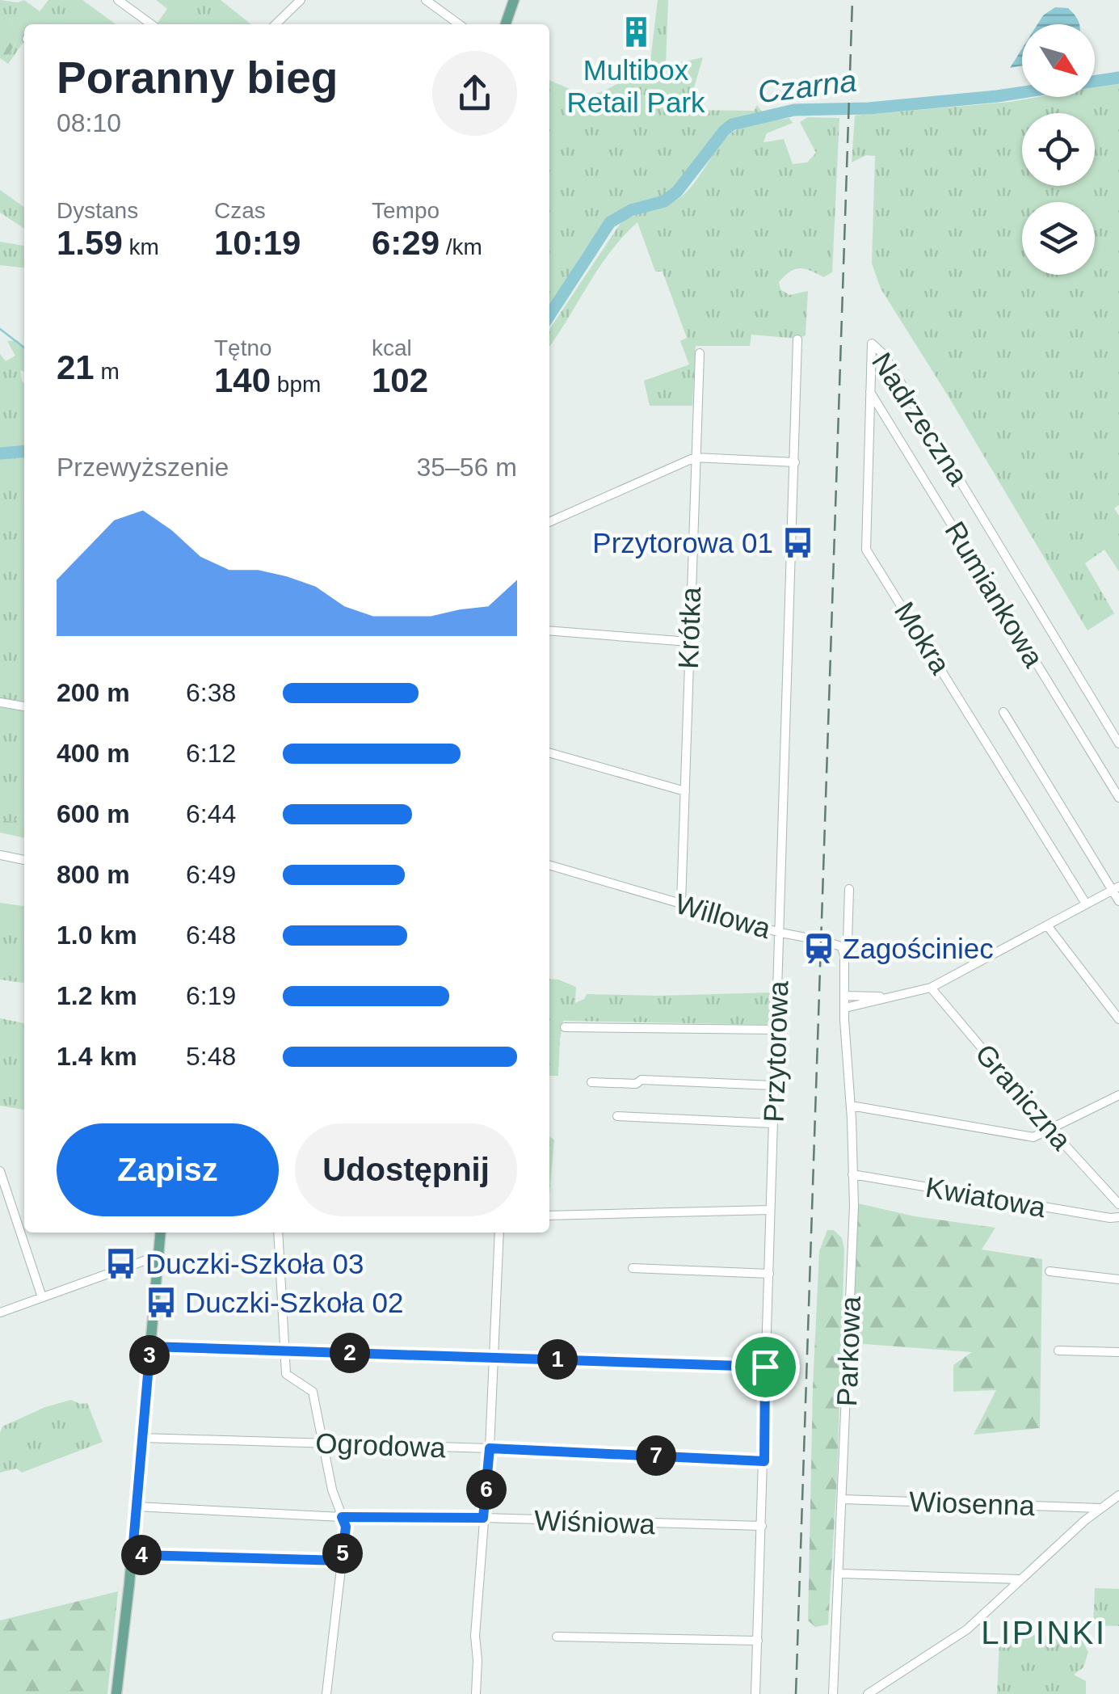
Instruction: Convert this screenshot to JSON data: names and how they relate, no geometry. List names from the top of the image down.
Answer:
{
  "streets": {
    "street": [
      "Nadrzeczna",
      "Rumiankowa",
      "Krótka",
      "Mokra",
      "Willowa",
      "Przytorowa",
      "Graniczna",
      "Kwiatowa",
      "Parkowa",
      "Ogrodowa",
      "Wiosenna",
      "Wiśniowa"
    ]
  },
  "crossings": [
    ["Nadrzeczna", "Mokra"],
    ["Rumiankowa", "Mokra"],
    ["Krótka", "Willowa"],
    ["Willowa", "Przytorowa"],
    ["Przytorowa", "Ogrodowa"],
    ["Przytorowa", "Wiśniowa"],
    ["Kwiatowa", "Parkowa"],
    ["Parkowa", "Wiosenna"]
  ],
  "districts": ["LIPINKI"],
  "water": ["Czarna"],
  "places": {
    "building": ["Multibox Retail Park"],
    "bus stop": ["Przytorowa 01", "Duczki-Szkoła 03", "Duczki-Szkoła 02"],
    "station": ["Zagościniec"]
  },
  "north": "bottom right",
  "page": {
    "heading": ["Poranny bieg", "08:10"],
    "stats": [
      ["Dystans", "1.59 km"],
      ["Czas", "10:19"],
      ["Tempo", "6:29 /km"],
      ["21 m"],
      ["Tętno", "140 bpm"],
      ["kcal", "102"]
    ],
    "chart": ["Przewyższenie", "35–56 m"],
    "list": [
      {
        "name": "200 m",
        "note": "6:38"
      },
      {
        "name": "400 m",
        "note": "6:12"
      },
      {
        "name": "600 m",
        "note": "6:44"
      },
      {
        "name": "800 m",
        "note": "6:49"
      },
      {
        "name": "1.0 km",
        "note": "6:48"
      },
      {
        "name": "1.2 km",
        "note": "6:19"
      },
      {
        "name": "1.4 km",
        "note": "5:48"
      }
    ],
    "buttons": ["Zapisz", "Udostępnij"],
    "pins": [
      "2",
      "3",
      "1",
      "7",
      "6",
      "5",
      "4"
    ]
  }
}
